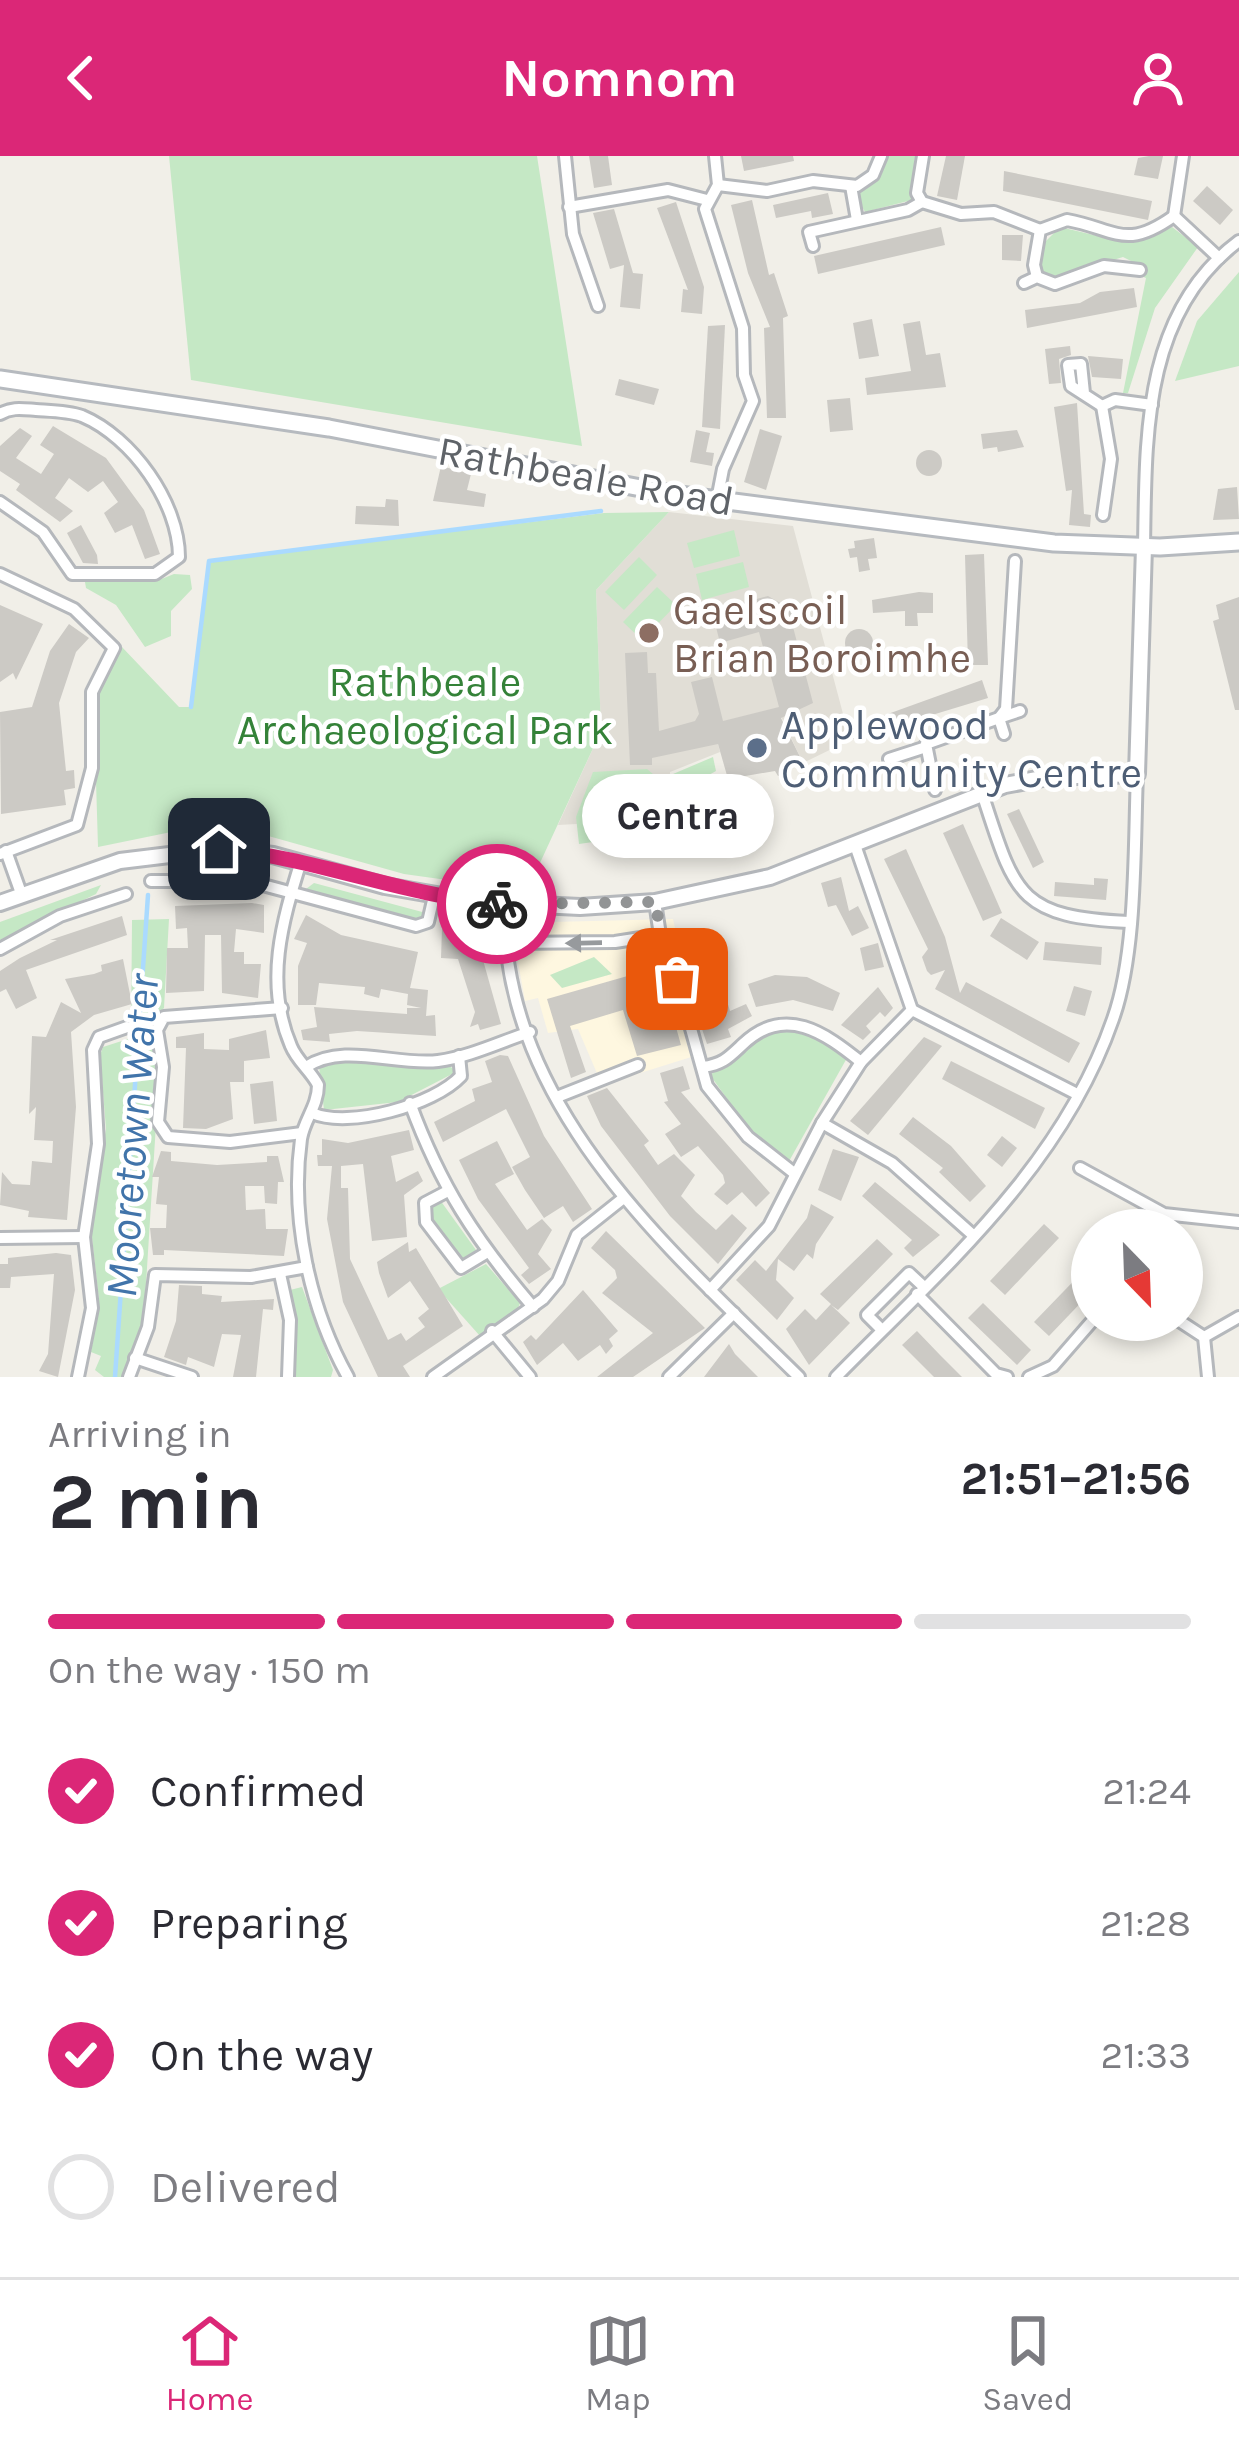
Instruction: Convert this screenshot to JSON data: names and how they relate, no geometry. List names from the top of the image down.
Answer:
{
  "streets": {
    "main road": ["Rathbeale Road"]
  },
  "water": ["Mooretown Water"],
  "parks": ["Rathbeale Archaeological Park"],
  "places": ["Gaelscoil Brian Boroimhe", "Applewood Community Centre", "Centra"],
  "north": "bottom right",
  "page": {
    "header": "Nomnom",
    "bubble": "Centra",
    "heading": ["2 min", "Arriving in", "21:51–21:56"],
    "bar": "On the way · 150 m",
    "list": [
      ["Confirmed", "21:24"],
      ["Preparing", "21:28"],
      ["On the way", "21:33"],
      "Delivered"
    ],
    "tabs": ["Home", "Map", "Saved"]
  }
}
